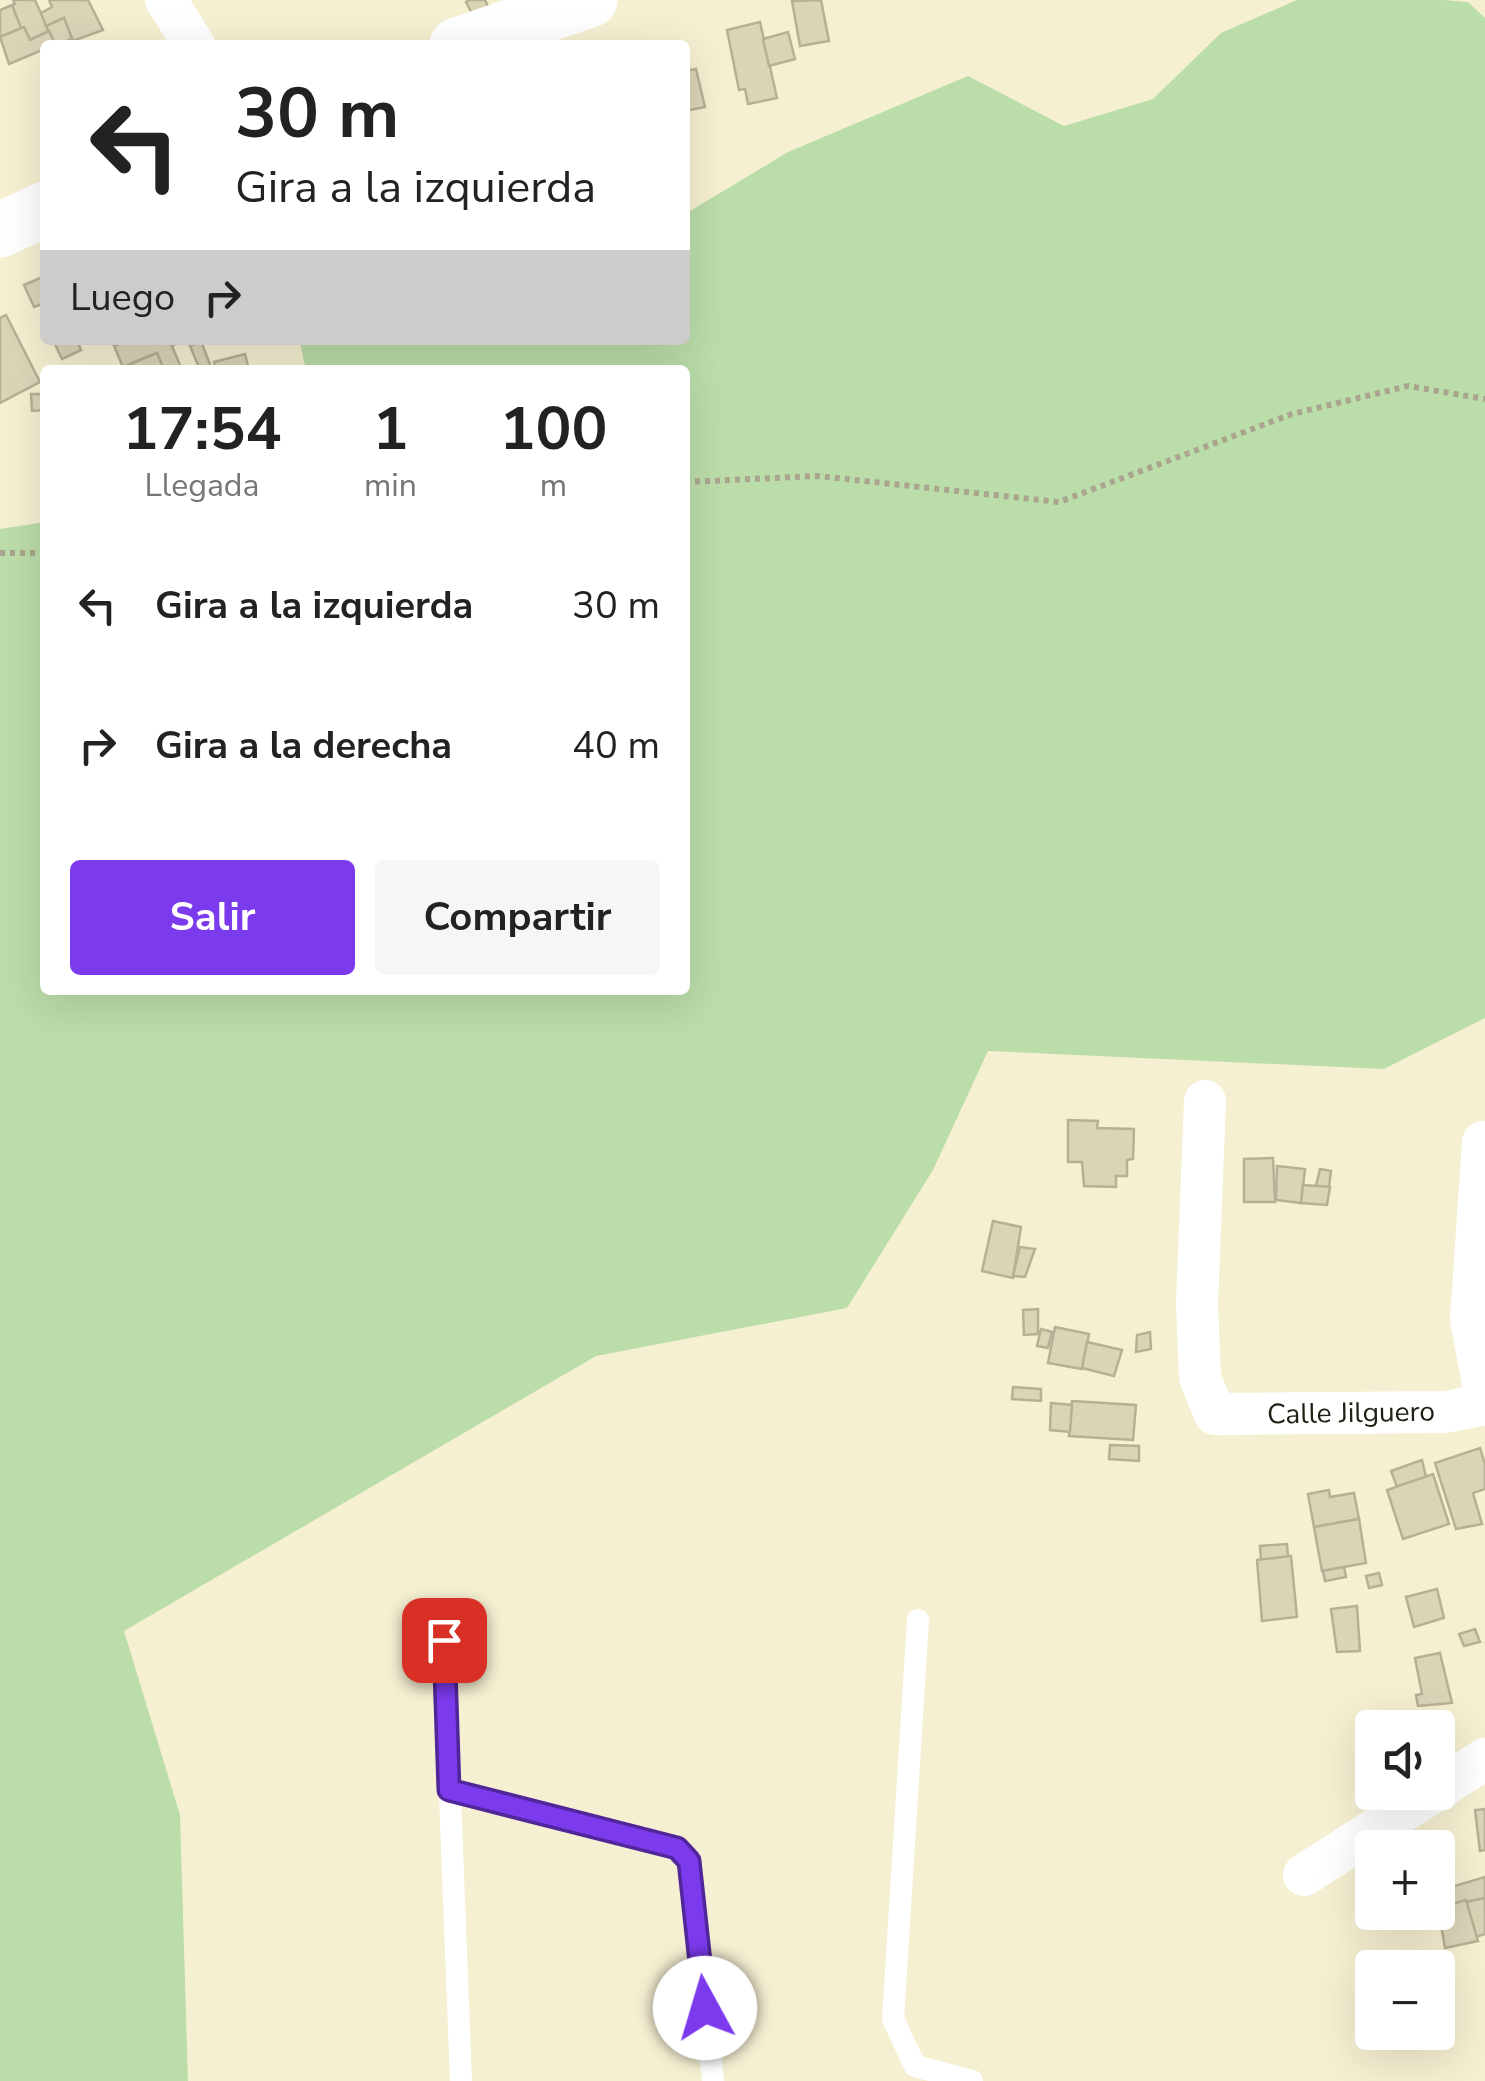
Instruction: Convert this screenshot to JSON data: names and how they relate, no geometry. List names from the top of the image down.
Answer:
{
  "streets": {
    "street": ["Calle Jilguero"]
  },
  "page": {
    "turn": ["30 m", "Gira a la izquierda"],
    "then": "Luego",
    "eta": [
      "17:54",
      "Llegada",
      "1",
      "min",
      "100",
      "m"
    ],
    "list": [
      {
        "name": "Gira a la izquierda",
        "value": "30 m"
      },
      {
        "name": "Gira a la derecha",
        "value": "40 m"
      }
    ],
    "buttons": ["Salir", "Compartir"],
    "map_buttons": ["+", "−"]
  }
}
